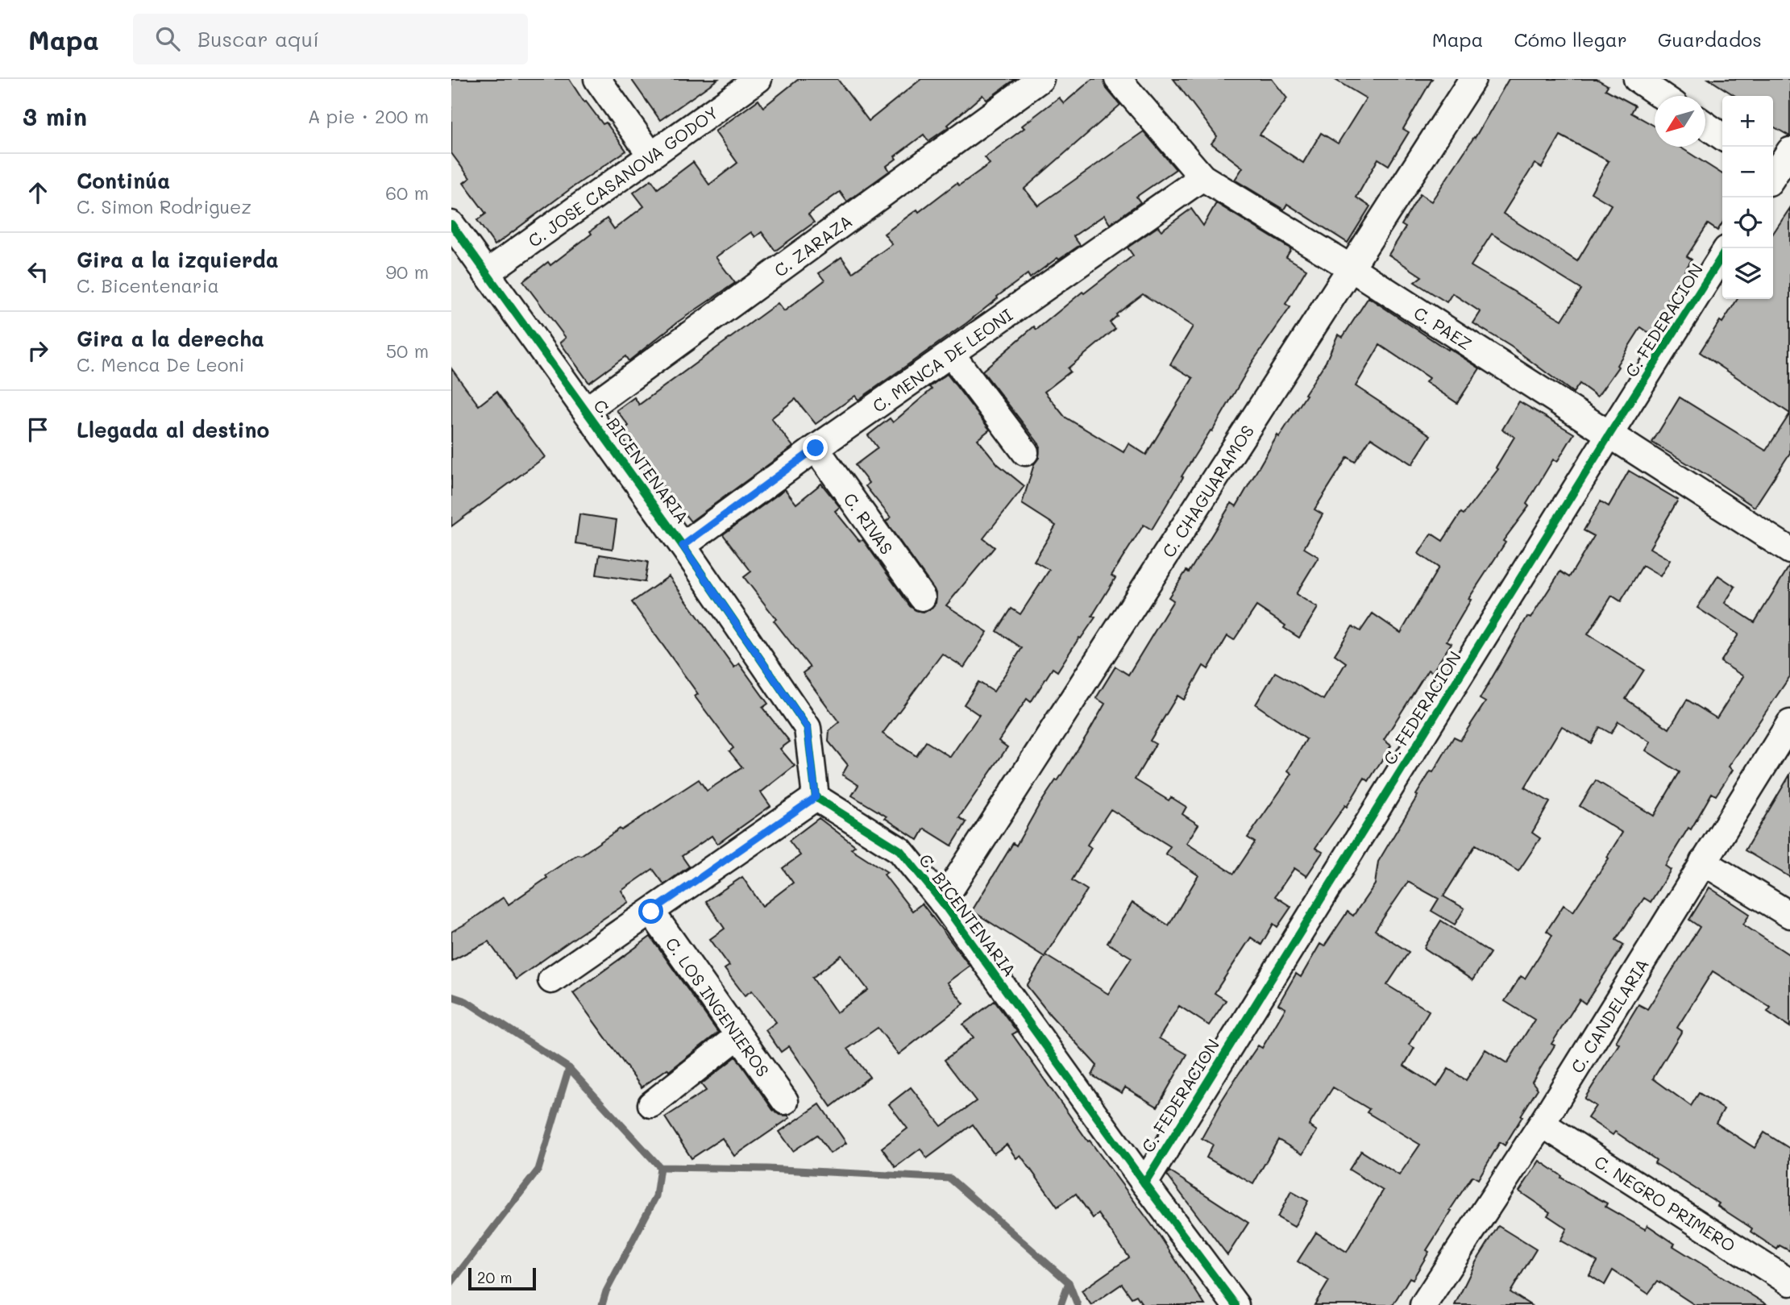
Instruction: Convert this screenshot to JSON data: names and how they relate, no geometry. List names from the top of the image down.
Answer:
{
  "streets": {
    "street": [
      "C. JOSE CASANOVA GODOY",
      "C. ZARAZA",
      "C. FEDERACION",
      "C. PAEZ",
      "C. MENCA DE LEONI",
      "C. BICENTENARIA",
      "C. CHAGUARAMOS",
      "C. RIVAS",
      "C. LOS INGENIEROS",
      "C. CANDELARIA",
      "C. NEGRO PRIMERO"
    ]
  },
  "crossings": [
    ["C. JOSE CASANOVA GODOY", "C. BICENTENARIA"],
    ["C. ZARAZA", "C. BICENTENARIA"],
    ["C. FEDERACION", "C. PAEZ"],
    ["C. FEDERACION", "C. BICENTENARIA"],
    ["C. PAEZ", "C. MENCA DE LEONI"],
    ["C. PAEZ", "C. CHAGUARAMOS"],
    ["C. MENCA DE LEONI", "C. BICENTENARIA"],
    ["C. MENCA DE LEONI", "C. RIVAS"],
    ["C. BICENTENARIA", "C. CHAGUARAMOS"],
    ["C. CANDELARIA", "C. NEGRO PRIMERO"]
  ],
  "scale_bar": "20 m",
  "north": "bottom left",
  "page": {
    "header": "Mapa",
    "search": "Buscar aquí",
    "nav": ["Mapa", "Cómo llegar", "Guardados"],
    "heading": ["3 min", "A pie · 200 m"],
    "map_buttons": ["+", "−"],
    "list": [
      ["Continúa", "C. Simon Rodriguez", "60 m"],
      ["Gira a la izquierda", "C. Bicentenaria", "90 m"],
      ["Gira a la derecha", "C. Menca De Leoni", "50 m"],
      "Llegada al destino"
    ],
    "scale": "20 m"
  }
}
